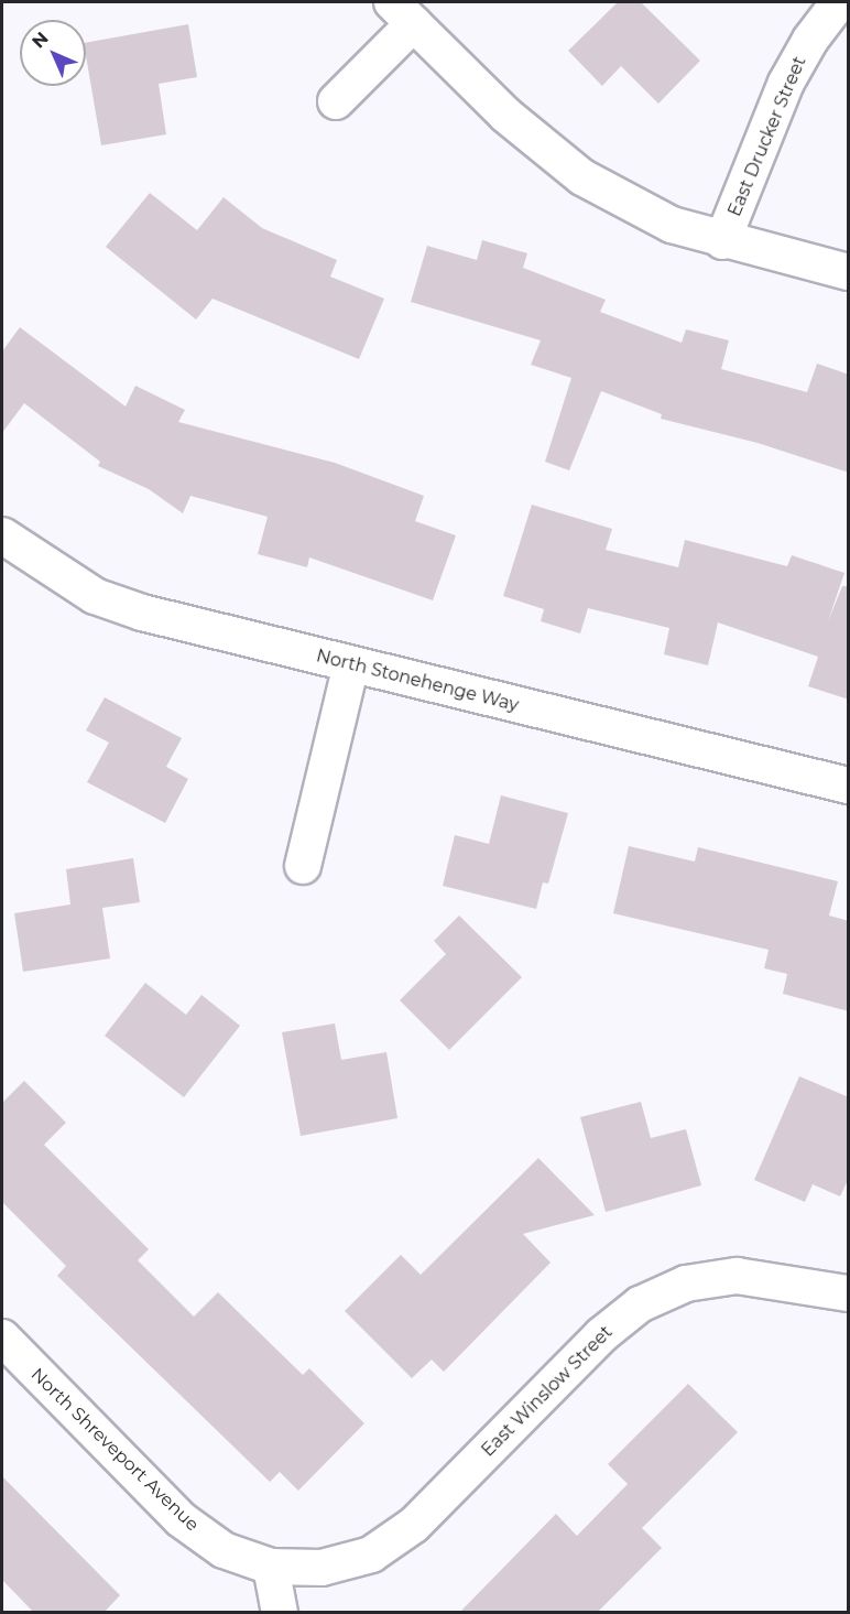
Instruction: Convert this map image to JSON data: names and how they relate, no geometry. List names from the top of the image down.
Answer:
{
  "streets": {
    "street": [
      "East Drucker Street",
      "North Stonehenge Way",
      "East Winslow Street",
      "North Shreveport Avenue"
    ]
  },
  "crossings": [
    ["East Winslow Street", "North Shreveport Avenue"]
  ],
  "north": "top left"
}
